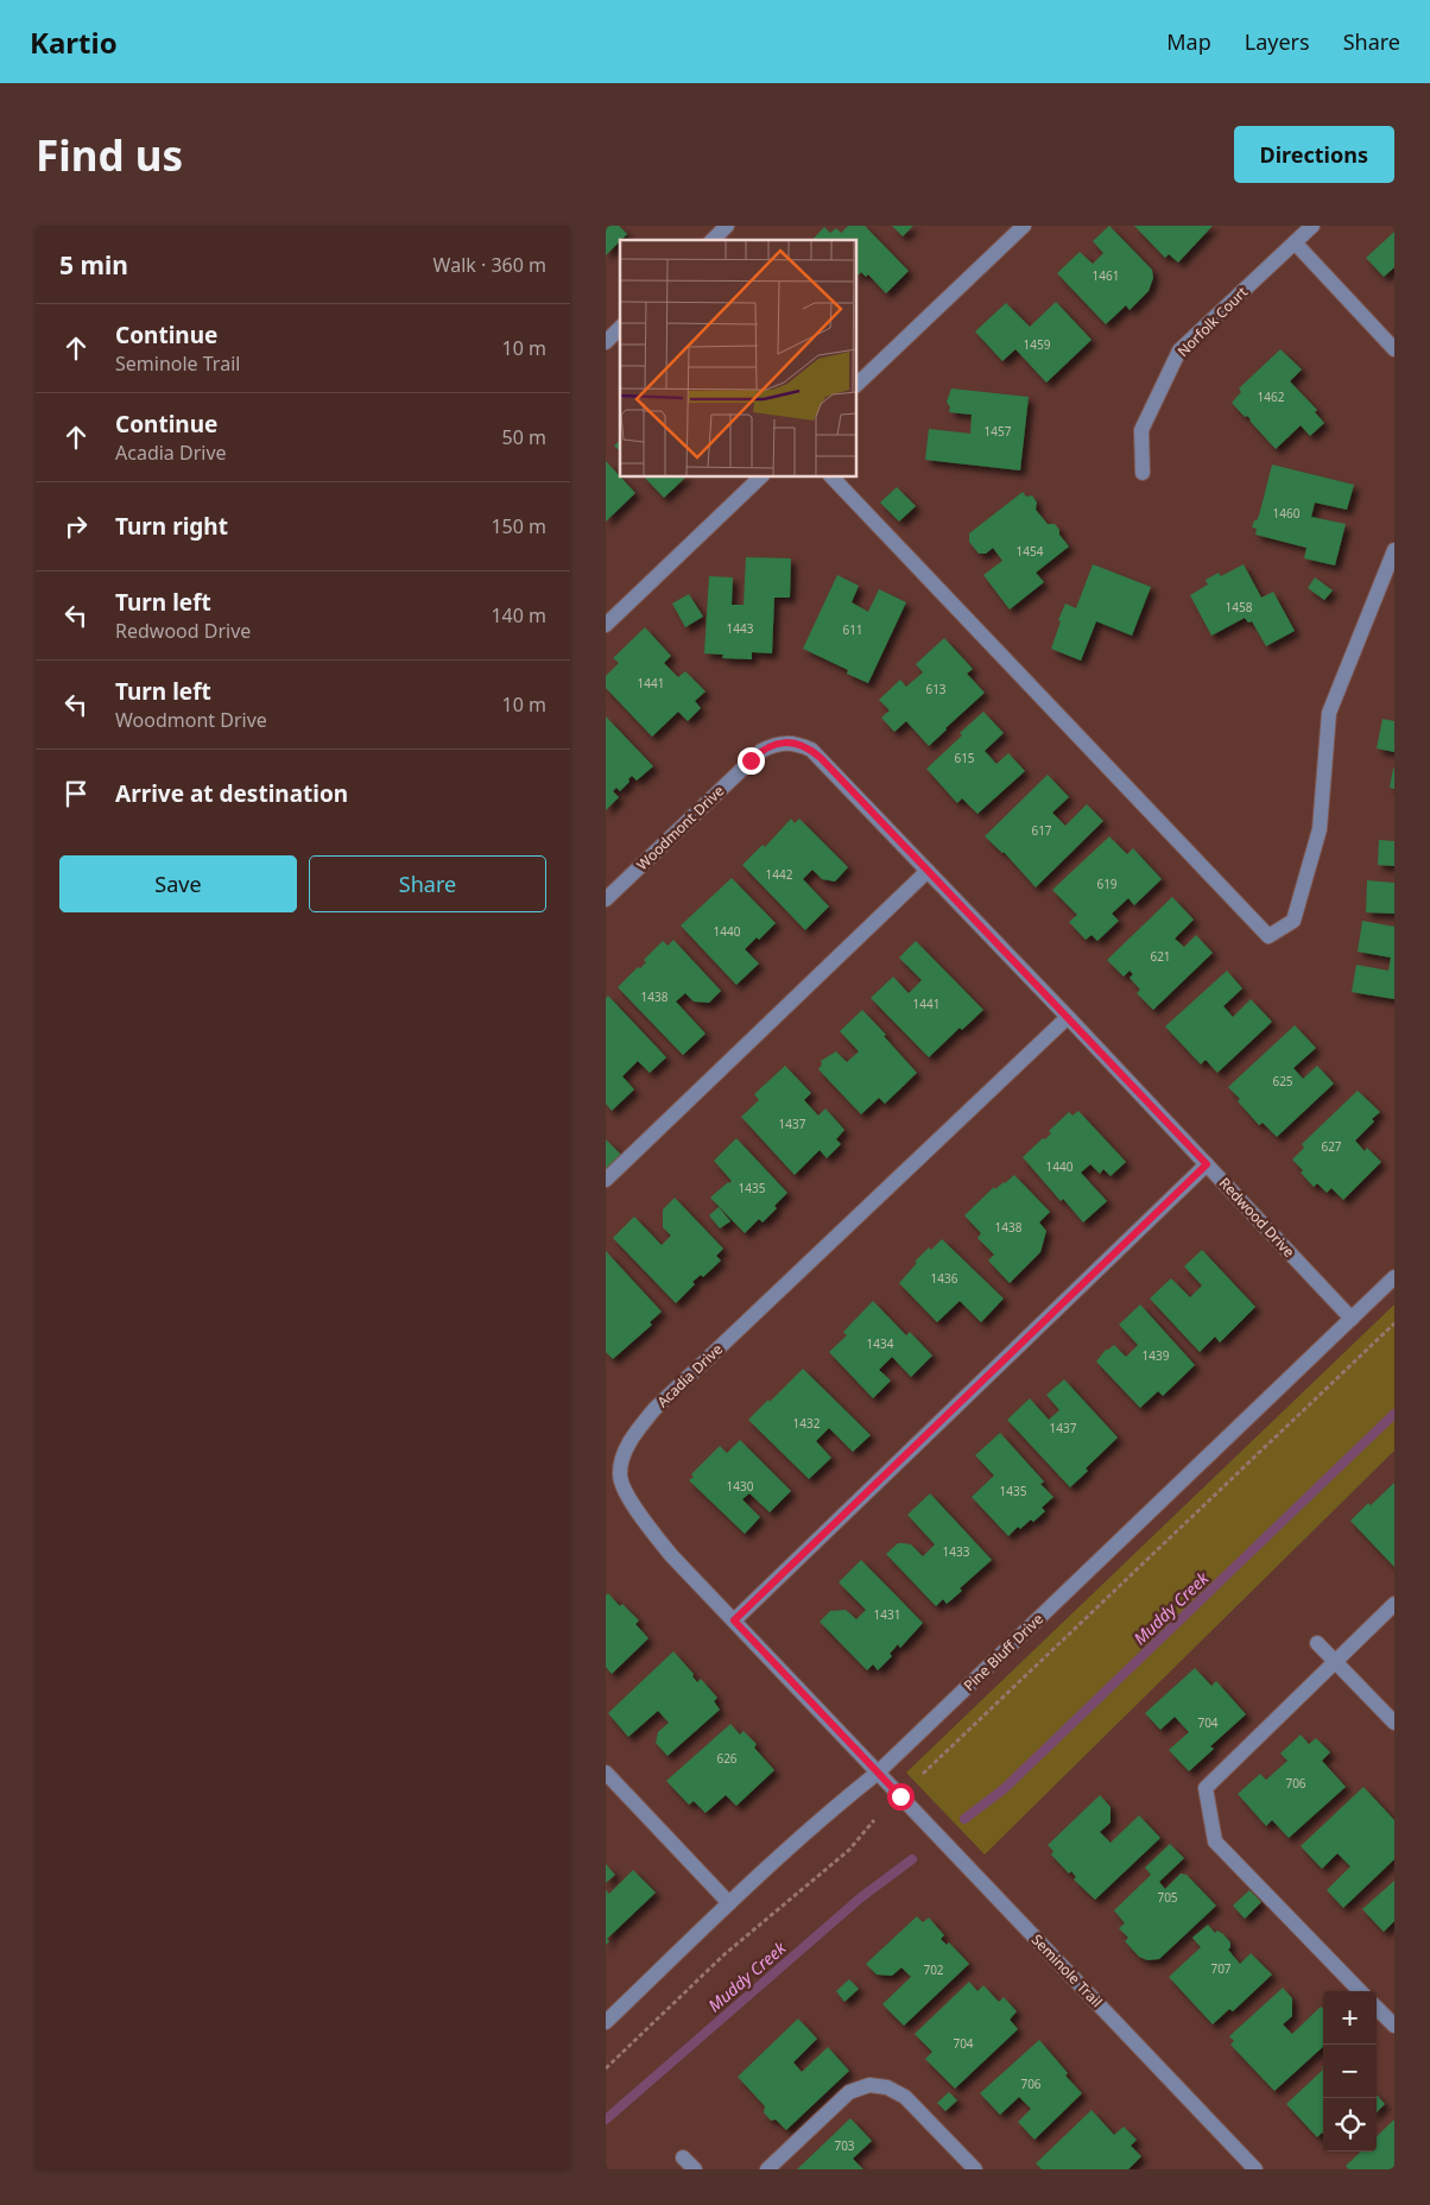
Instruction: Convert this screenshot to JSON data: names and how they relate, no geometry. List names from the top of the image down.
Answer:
{
  "streets": {
    "street": [
      "Norfolk Court",
      "Woodmont Drive",
      "Redwood Drive",
      "Acadia Drive",
      "Pine Bluff Drive",
      "Seminole Trail"
    ]
  },
  "crossings": [
    ["Woodmont Drive", "Redwood Drive"],
    ["Redwood Drive", "Acadia Drive"],
    ["Redwood Drive", "Pine Bluff Drive"],
    ["Acadia Drive", "Pine Bluff Drive"],
    ["Acadia Drive", "Seminole Trail"],
    ["Pine Bluff Drive", "Seminole Trail"]
  ],
  "water": ["Muddy Creek"],
  "house_numbers": [
    "1461",
    "1459",
    "1462",
    "1457",
    "1460",
    "1454",
    "1458",
    "1443",
    "611",
    "1441",
    "613",
    "615",
    "617",
    "1442",
    "619",
    "1440",
    "621",
    "1438",
    "1441",
    "625",
    "1437",
    "627",
    "1440",
    "1435",
    "1438",
    "1436",
    "1434",
    "1439",
    "1432",
    "1437",
    "1430",
    "1435",
    "1433",
    "1431",
    "704",
    "626",
    "706",
    "705",
    "707",
    "702",
    "704",
    "706",
    "703"
  ],
  "page": {
    "header": "Kartio",
    "nav": ["Map", "Layers", "Share"],
    "buttons": [
      "Directions",
      ["Save", "Share"]
    ],
    "title": "Find us",
    "heading": ["5 min", "Walk · 360 m"],
    "list": [
      ["Continue", "Seminole Trail", "10 m"],
      ["Continue", "Acadia Drive", "50 m"],
      ["Turn right", "150 m"],
      ["Turn left", "Redwood Drive", "140 m"],
      ["Turn left", "Woodmont Drive", "10 m"],
      "Arrive at destination"
    ],
    "map_buttons": ["+", "−"]
  }
}
